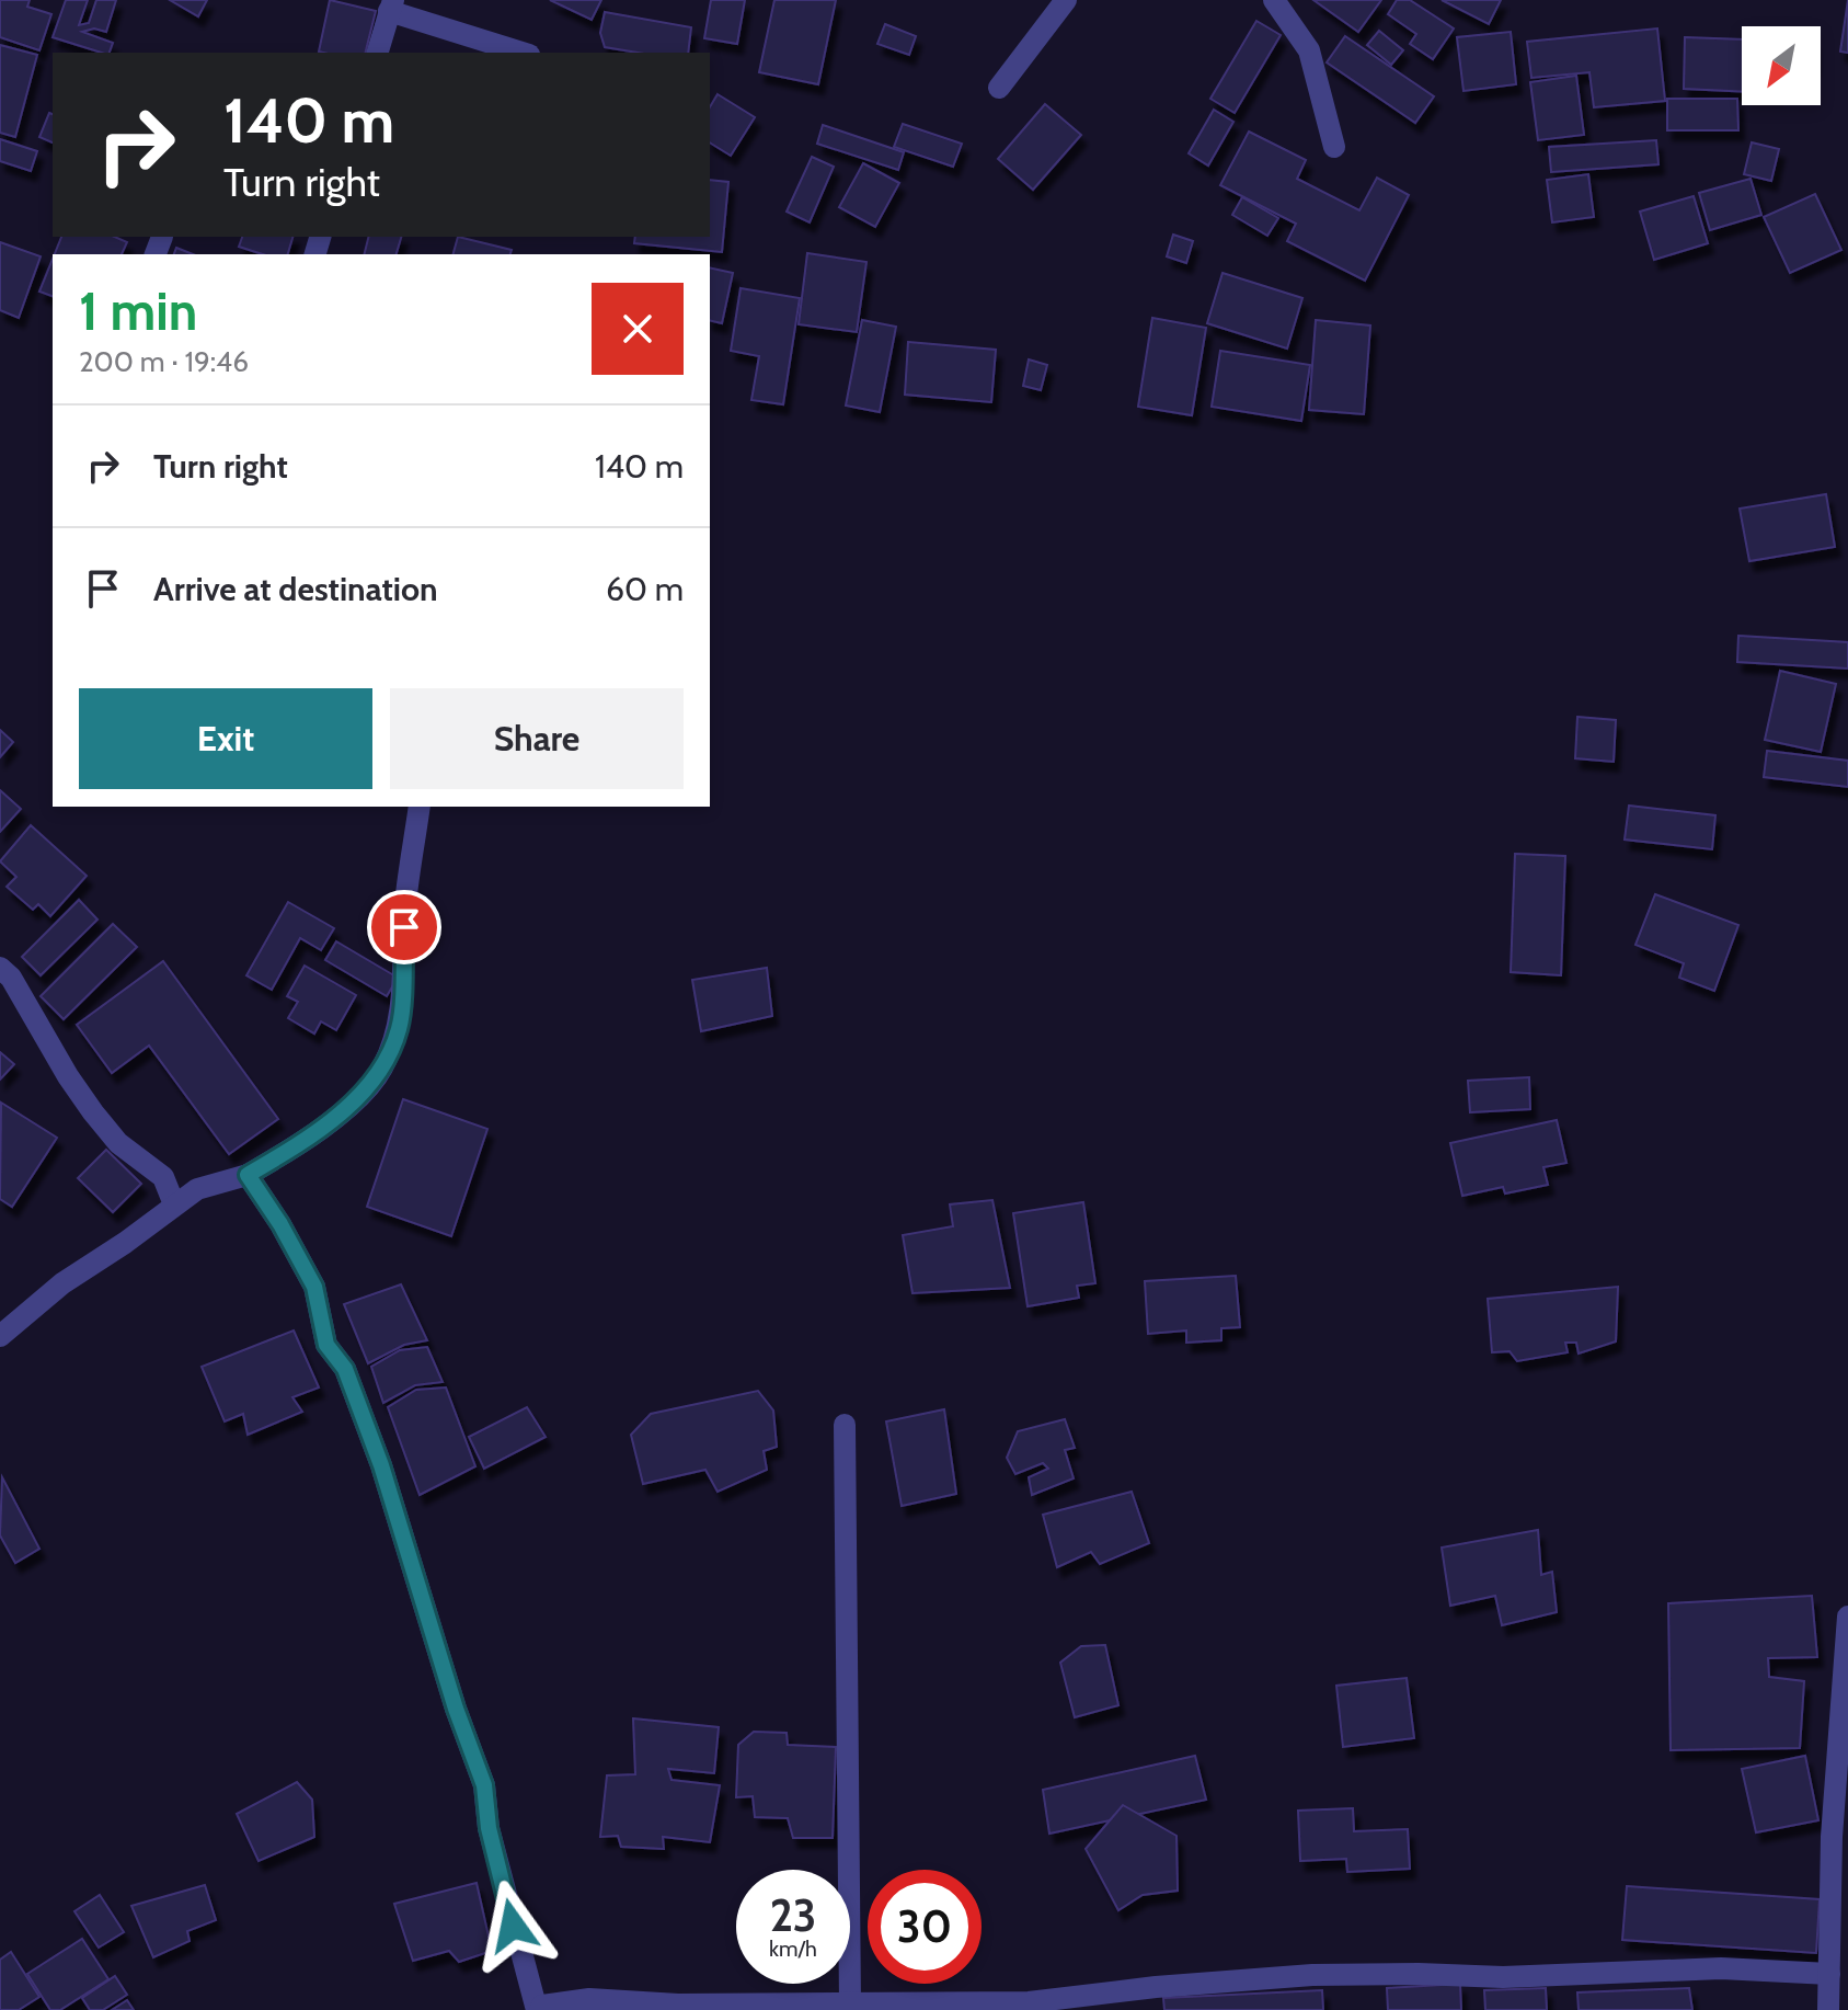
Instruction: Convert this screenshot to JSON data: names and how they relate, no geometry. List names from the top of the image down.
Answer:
{
  "north": "bottom left",
  "page": {
    "turn": ["140 m", "Turn right"],
    "heading": ["1 min", "200 m · 19:46"],
    "list": [
      {
        "name": "Turn right",
        "value": "140 m"
      },
      {
        "name": "Arrive at destination",
        "value": "60 m"
      }
    ],
    "buttons": ["Exit", "Share"],
    "speed": "23 km/h",
    "limit": "30"
  }
}
